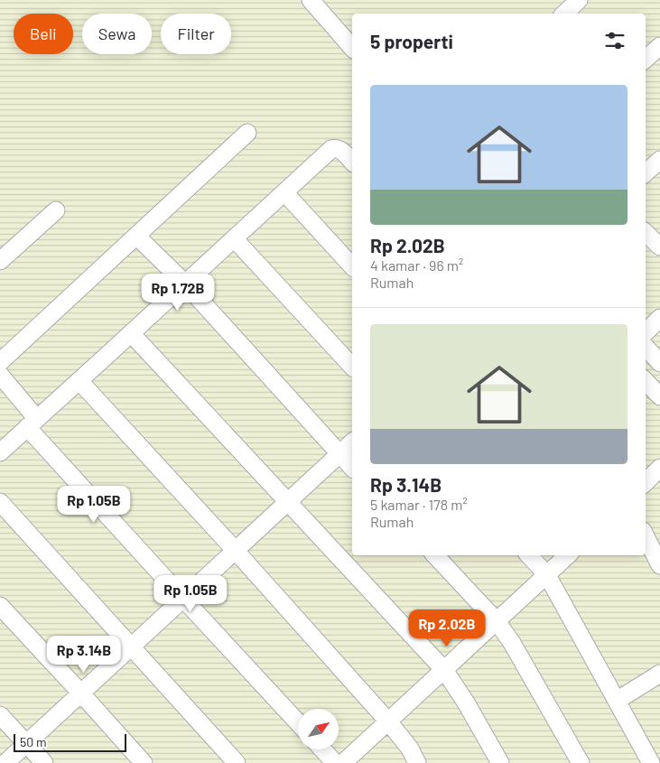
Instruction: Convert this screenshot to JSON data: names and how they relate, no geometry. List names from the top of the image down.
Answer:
{
  "scale_bar": "50 m",
  "north": "top right",
  "page": {
    "chip": ["Beli", "Sewa", "Filter"],
    "heading": "5 properti",
    "list": [
      {
        "name": "Rp 2.02B",
        "note": "4 kamar · 96 m² · Rumah"
      },
      {
        "name": "Rp 3.14B",
        "note": "5 kamar · 178 m² · Rumah"
      }
    ],
    "price": [
      "Rp 1.72B",
      "Rp 1.05B",
      "Rp 1.05B",
      "Rp 2.02B",
      "Rp 3.14B"
    ],
    "scale": "50 m"
  }
}
